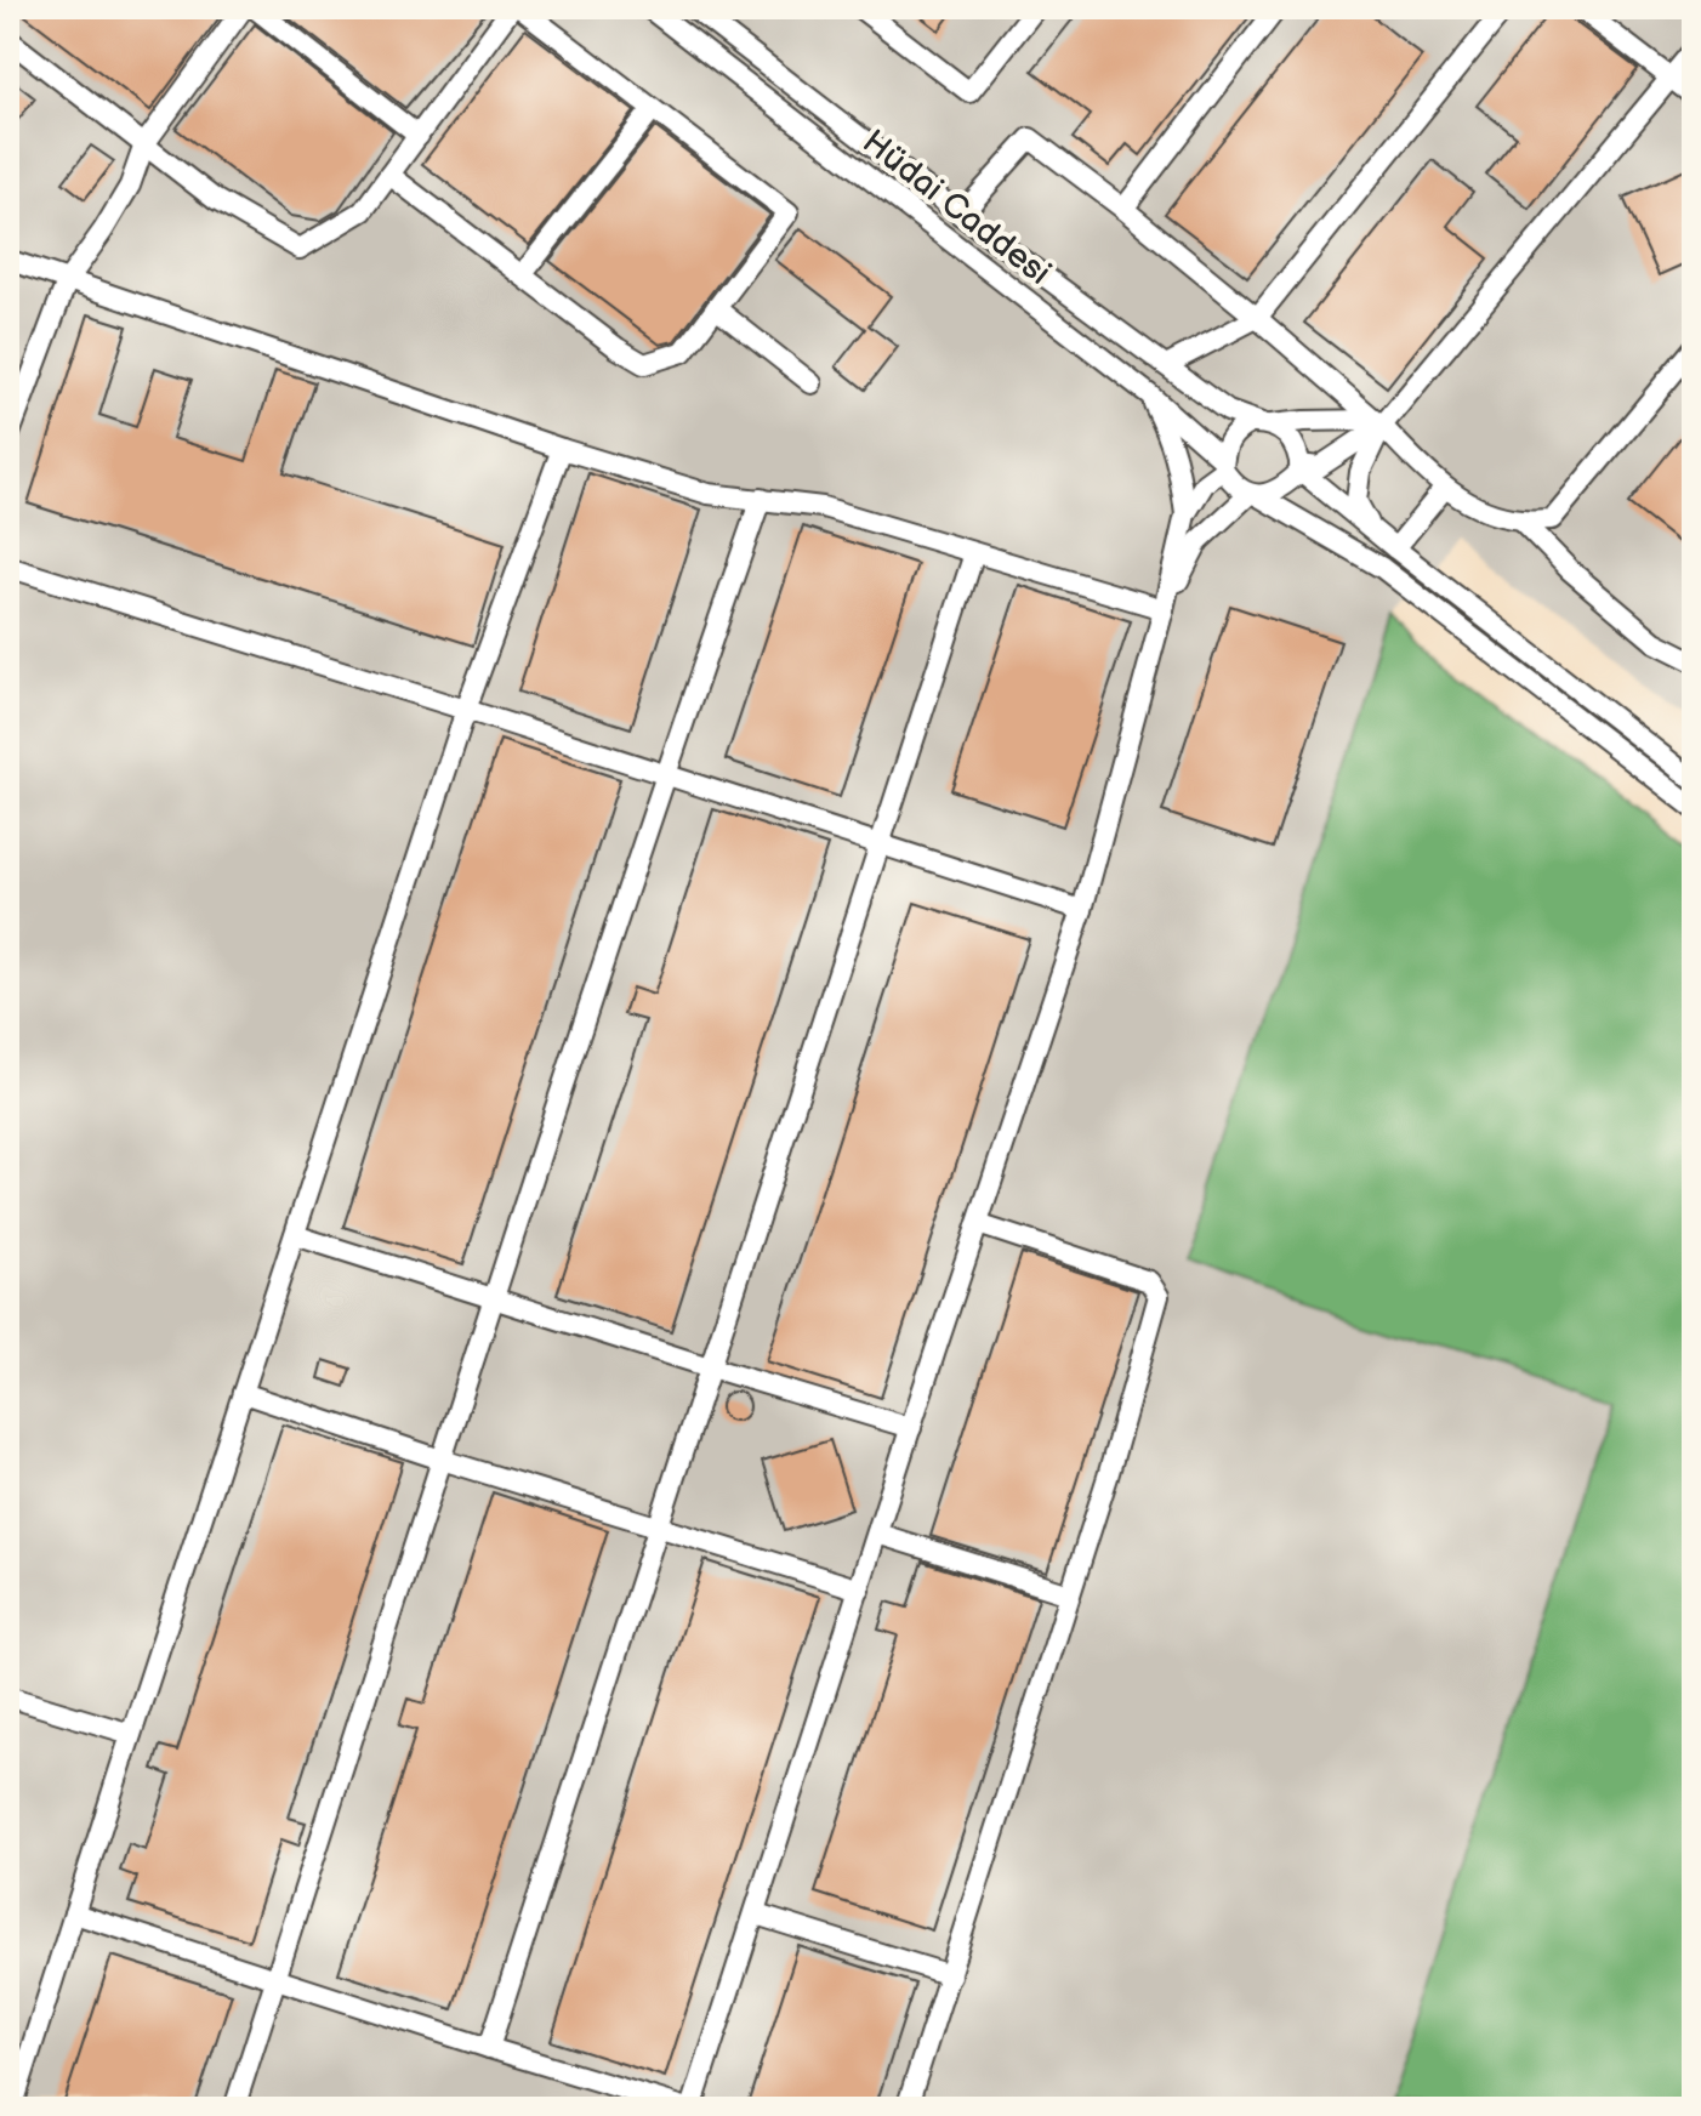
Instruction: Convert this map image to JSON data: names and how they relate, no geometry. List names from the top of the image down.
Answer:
{
  "streets": {
    "street": ["Hüdai Caddesi"]
  }
}
